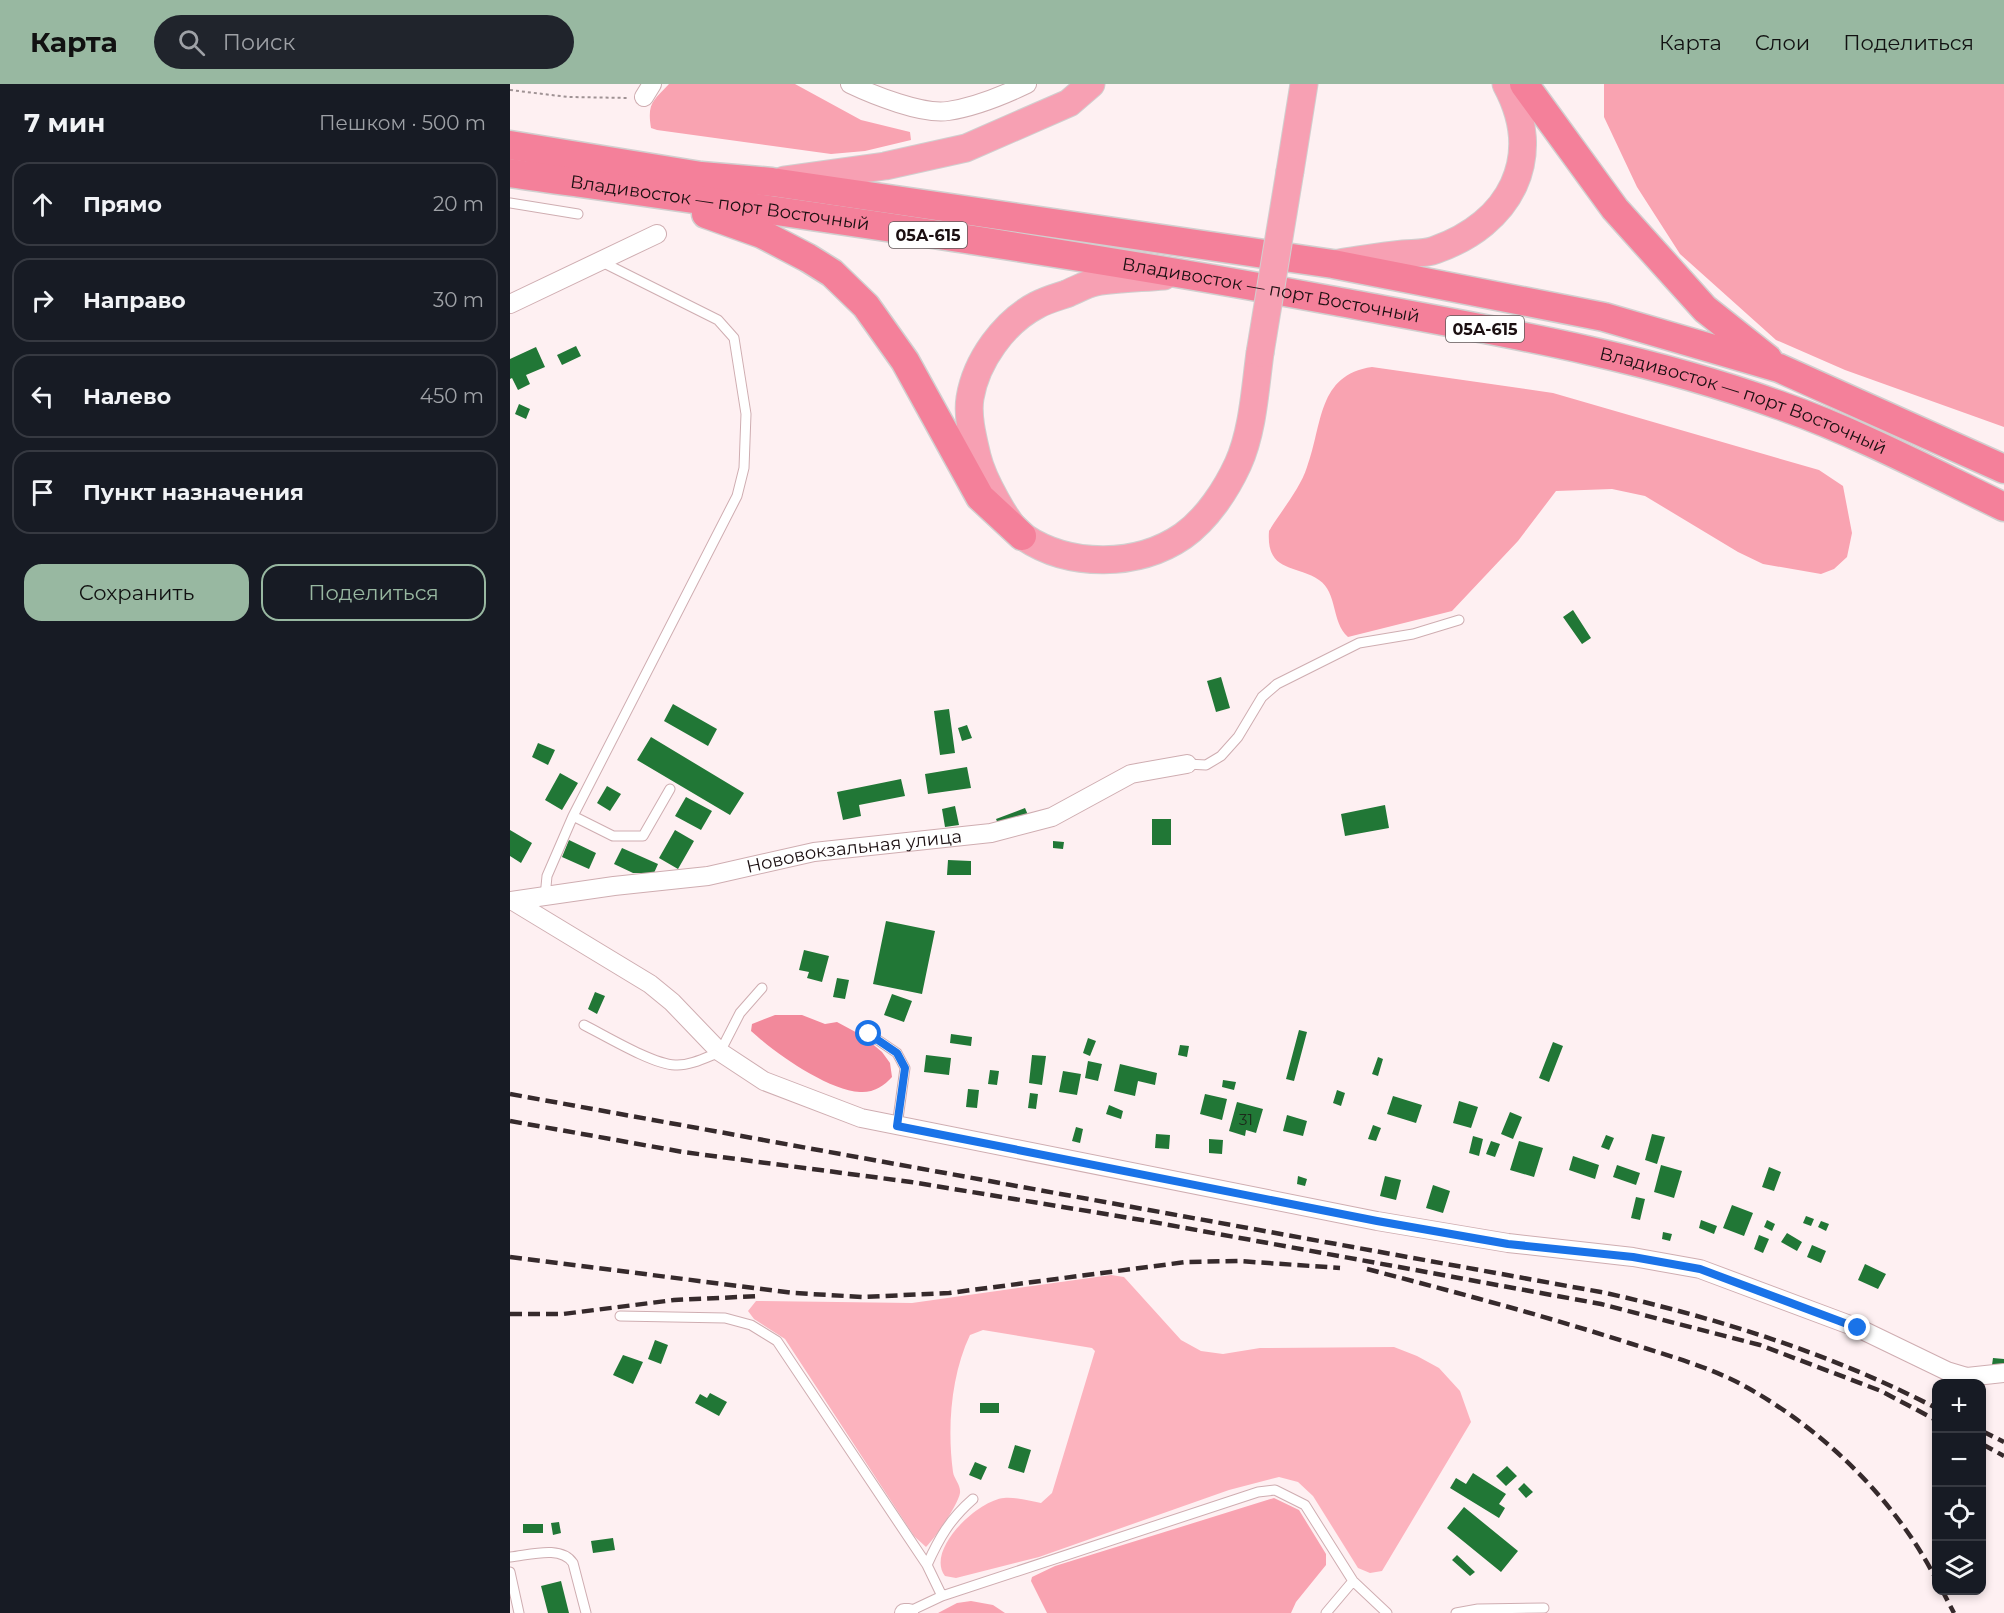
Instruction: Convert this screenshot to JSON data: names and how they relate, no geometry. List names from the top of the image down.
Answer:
{
  "streets": {
    "highway": ["Владивосток — порт Восточный", "05А-615"],
    "street": ["Нововокзальная улица"]
  },
  "house_numbers": ["31"],
  "page": {
    "header": "Карта",
    "search": "Поиск",
    "nav": ["Карта", "Слои", "Поделиться"],
    "heading": ["7 мин", "Пешком · 500 m"],
    "list": [
      ["Прямо", "20 m"],
      ["Направо", "30 m"],
      ["Налево", "450 m"],
      "Пункт назначения"
    ],
    "buttons": ["Сохранить", "Поделиться"],
    "map_buttons": ["+", "−"]
  }
}
